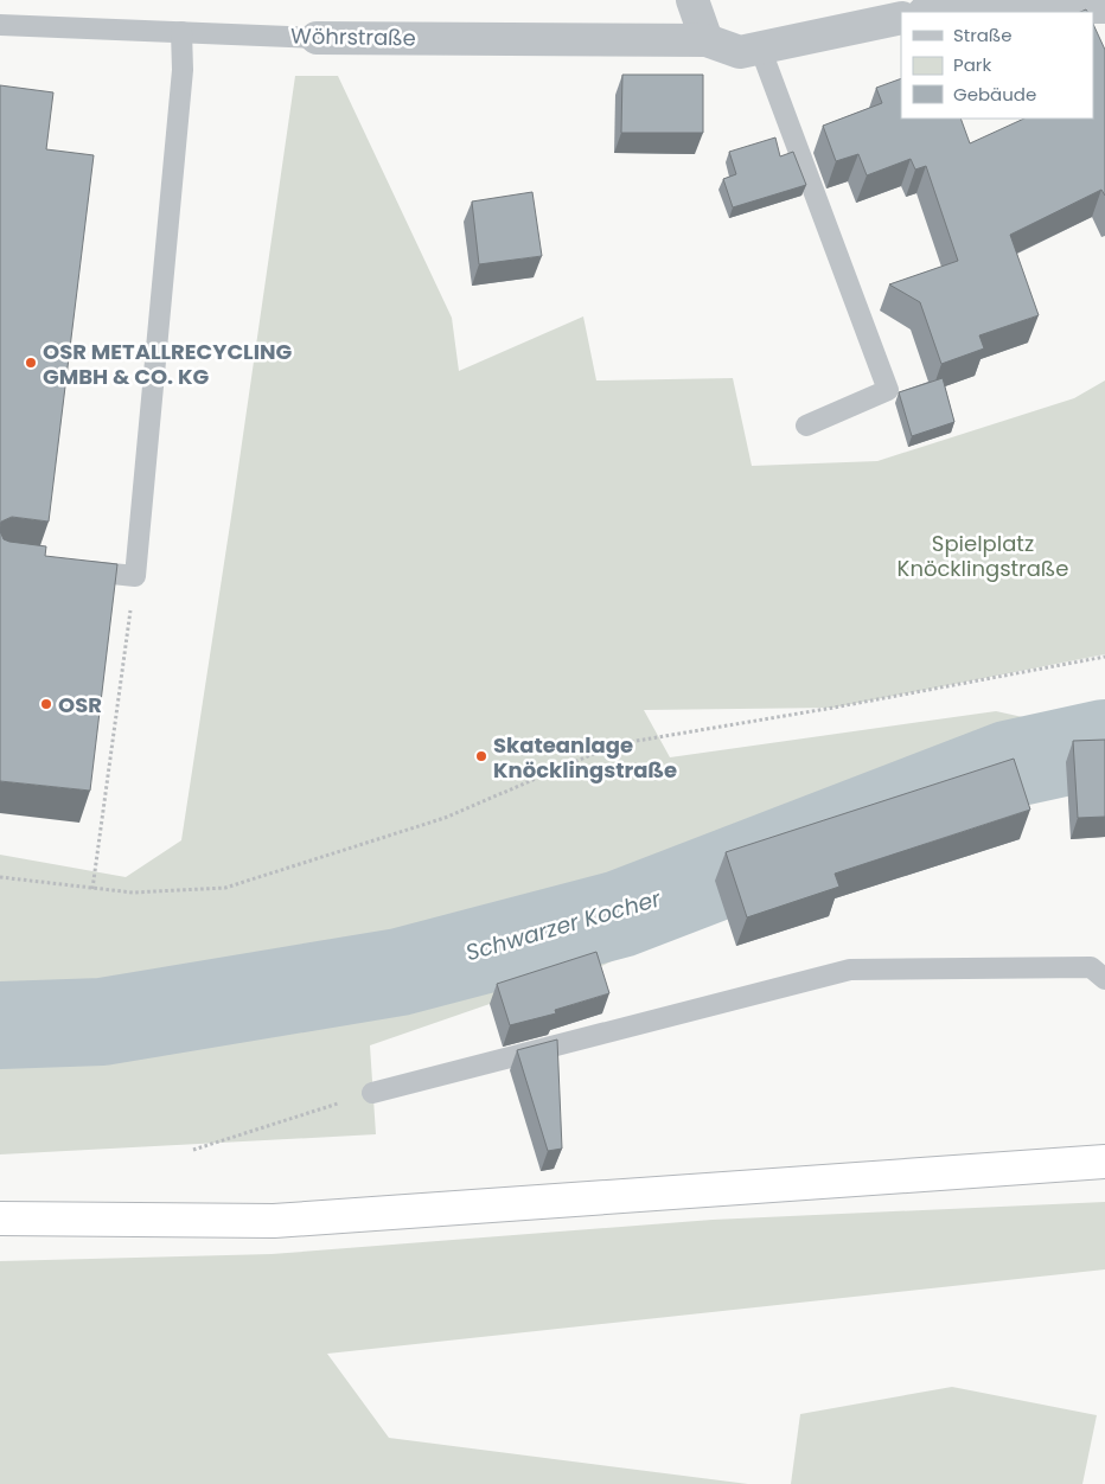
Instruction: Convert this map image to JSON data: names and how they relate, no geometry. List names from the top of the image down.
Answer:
{
  "streets": {
    "street": ["Wöhrstraße"]
  },
  "water": ["Schwarzer Kocher"],
  "parks": ["Spielplatz Knöcklingstraße"],
  "places": ["OSR METALLRECYCLING GMBH & CO. KG", "OSR", "Skateanlage Knöcklingstraße"],
  "legend": ["Straße", "Park", "Gebäude"]
}
